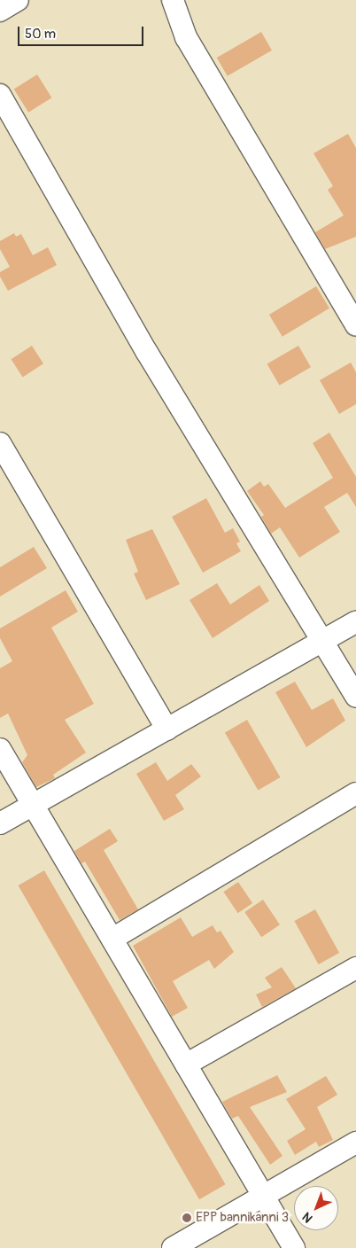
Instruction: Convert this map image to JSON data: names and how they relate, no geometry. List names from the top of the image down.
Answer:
{
  "places": ["EPP bannikanni 3"],
  "scale_bar": "50 m",
  "north": "bottom left"
}
